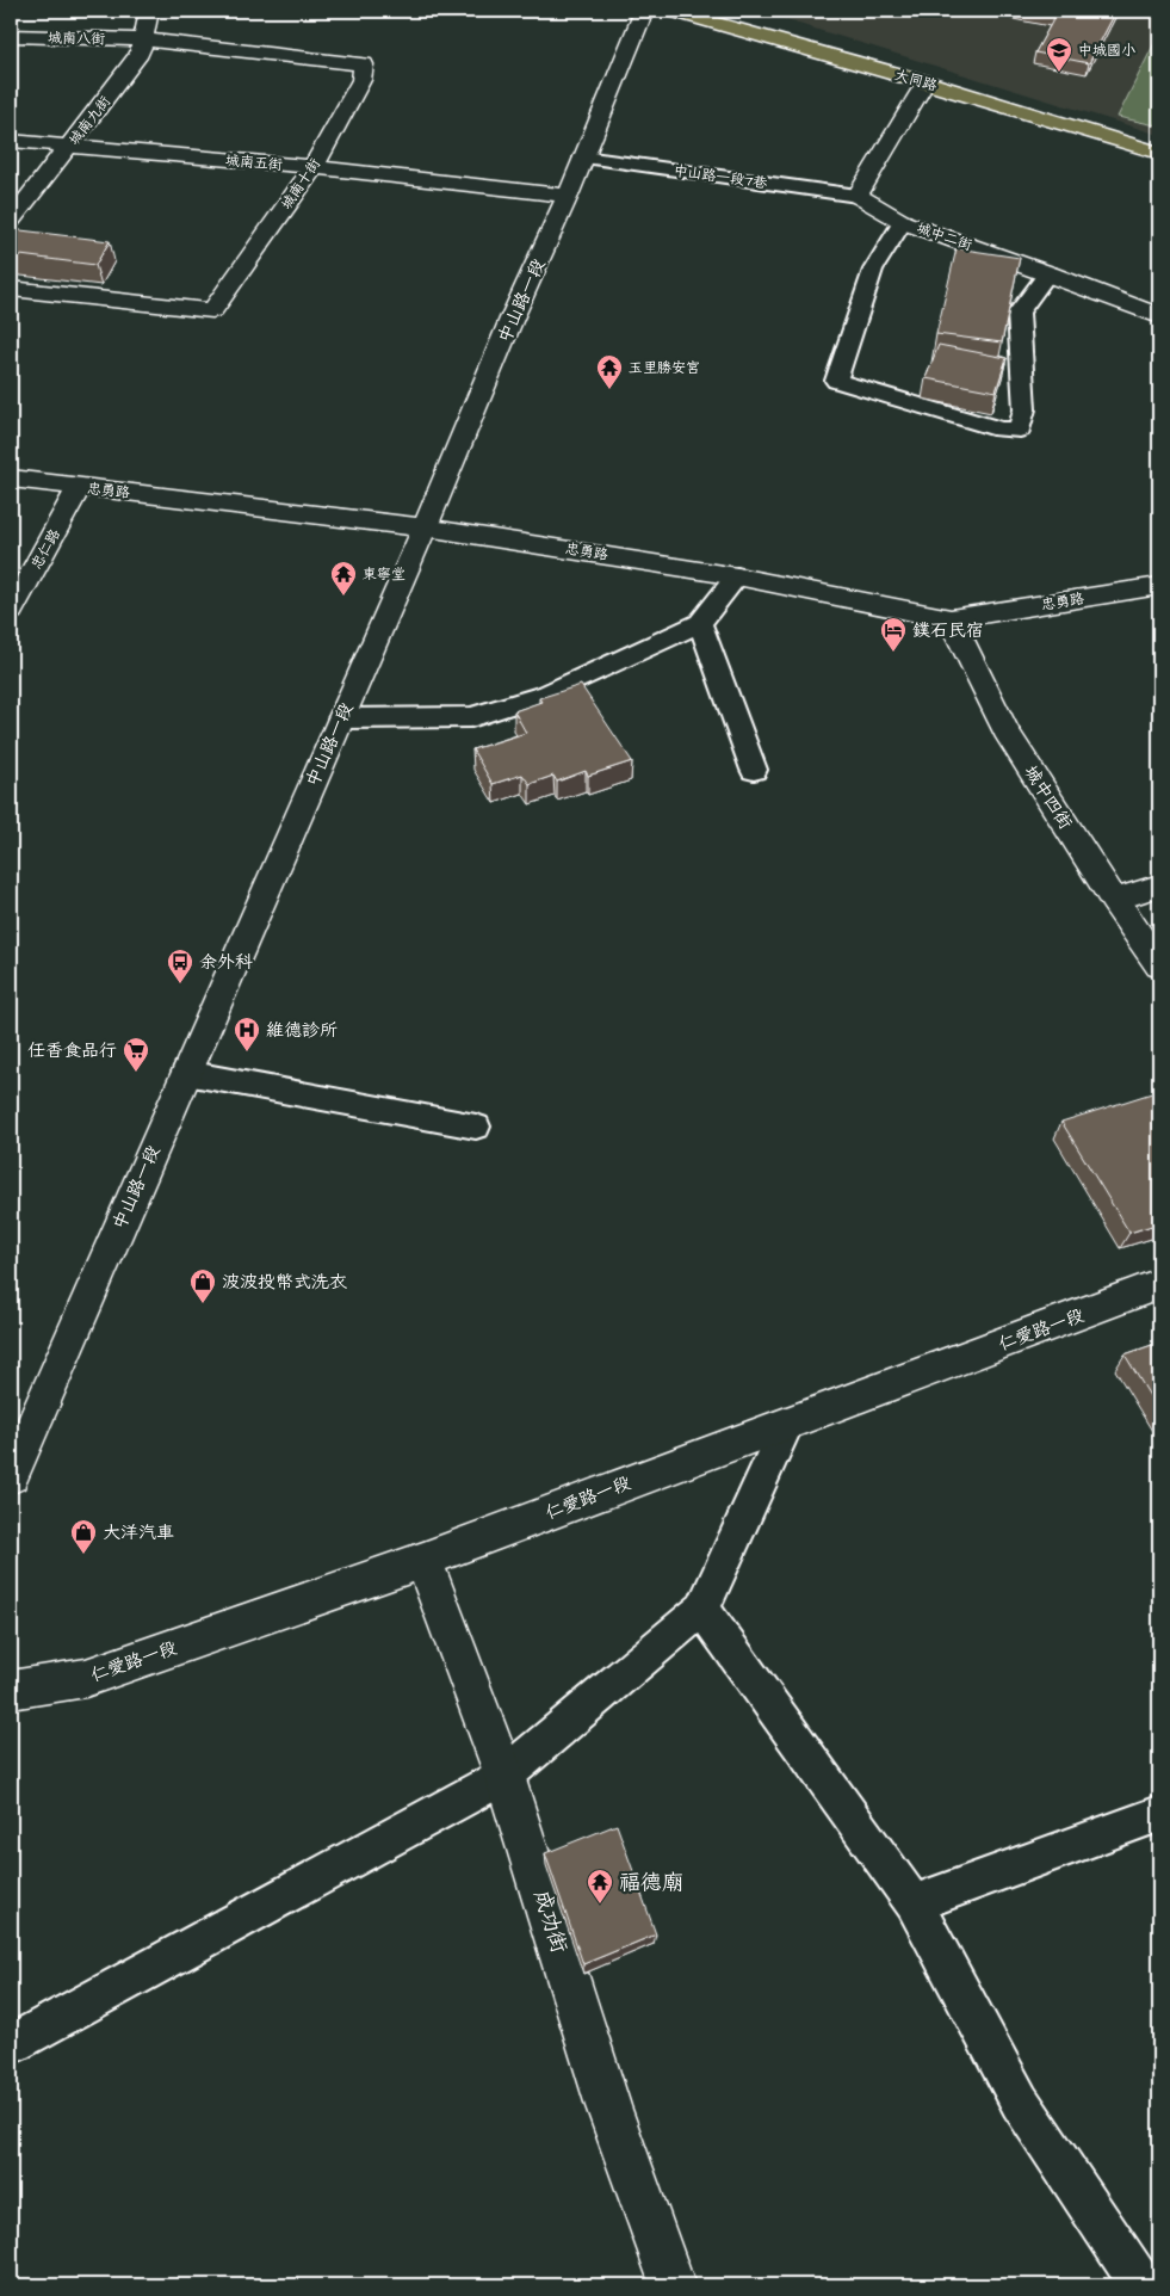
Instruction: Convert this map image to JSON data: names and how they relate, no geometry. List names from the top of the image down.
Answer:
{
  "streets": {
    "main road": ["大同路"],
    "street": [
      "城南八街",
      "城南九街",
      "城南五街",
      "城南十街",
      "城中二街",
      "中山路一段",
      "忠勇路",
      "忠仁路",
      "城中四街",
      "仁愛路一段",
      "成功街"
    ],
    "lane": ["中山路一段7巷"]
  },
  "crossings": [
    ["城南八街", "城南九街"],
    ["城南八街", "城南十街"],
    ["城南九街", "城南五街"],
    ["城南九街", "城南十街"],
    ["城南五街", "城南十街"],
    ["城南五街", "中山路一段"],
    ["中山路一段7巷", "城中二街"],
    ["中山路一段7巷", "中山路一段"],
    ["中山路一段", "忠勇路"],
    ["忠勇路", "忠仁路"],
    ["忠勇路", "城中四街"],
    ["仁愛路一段", "成功街"]
  ],
  "places": {
    "school or university": ["中城國小"],
    "temple": ["玉里勝安宮", "東寧堂", "福德廟"],
    "hotel": ["鏷石民宿"],
    "bus stop": ["余外科"],
    "hospital": ["維德診所"],
    "supermarket": ["任香食品行"],
    "shop": ["波波投幣式洗衣", "大洋汽車"]
  }
}
